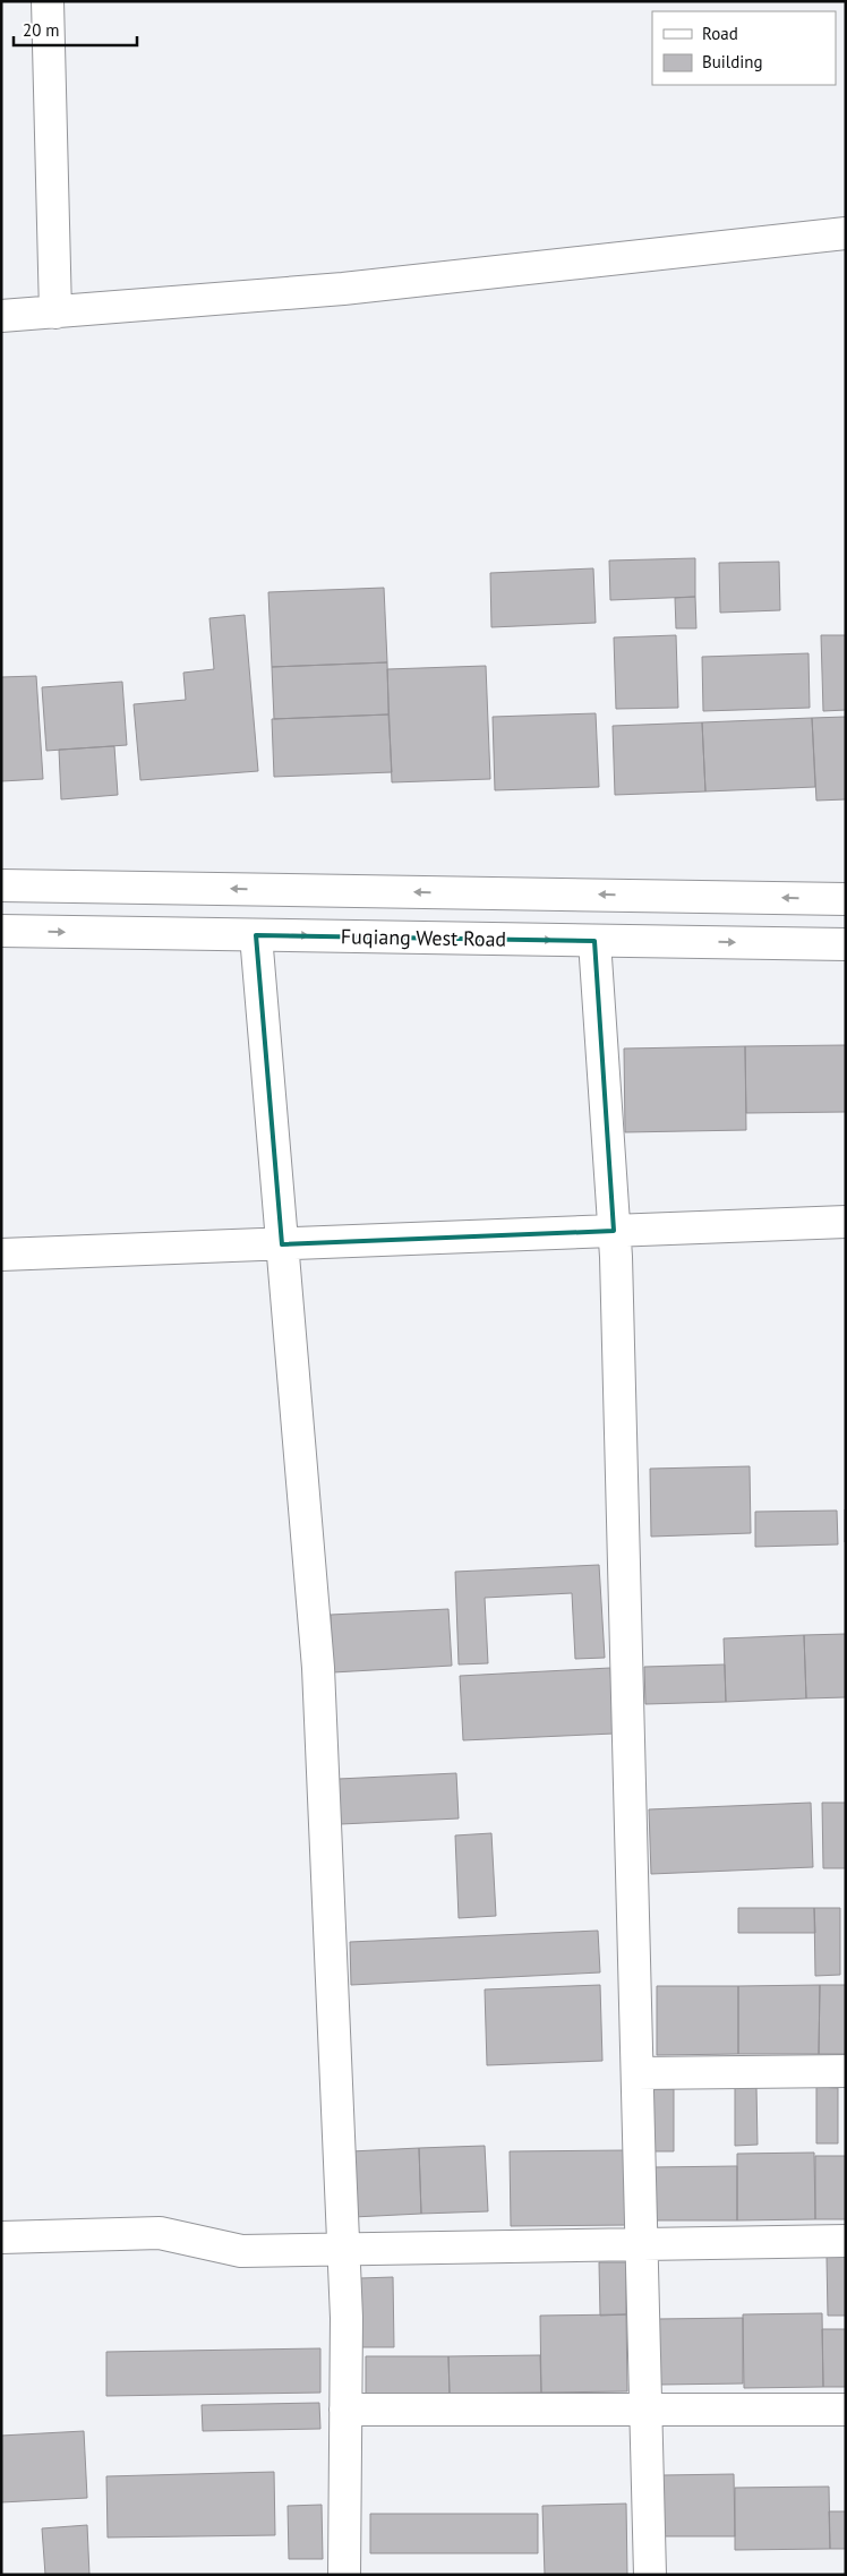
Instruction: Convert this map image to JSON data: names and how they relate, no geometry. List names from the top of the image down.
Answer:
{
  "streets": {
    "street": ["Fuqiang West Road"]
  },
  "legend": ["Road", "Building"],
  "scale_bar": "20 m"
}
